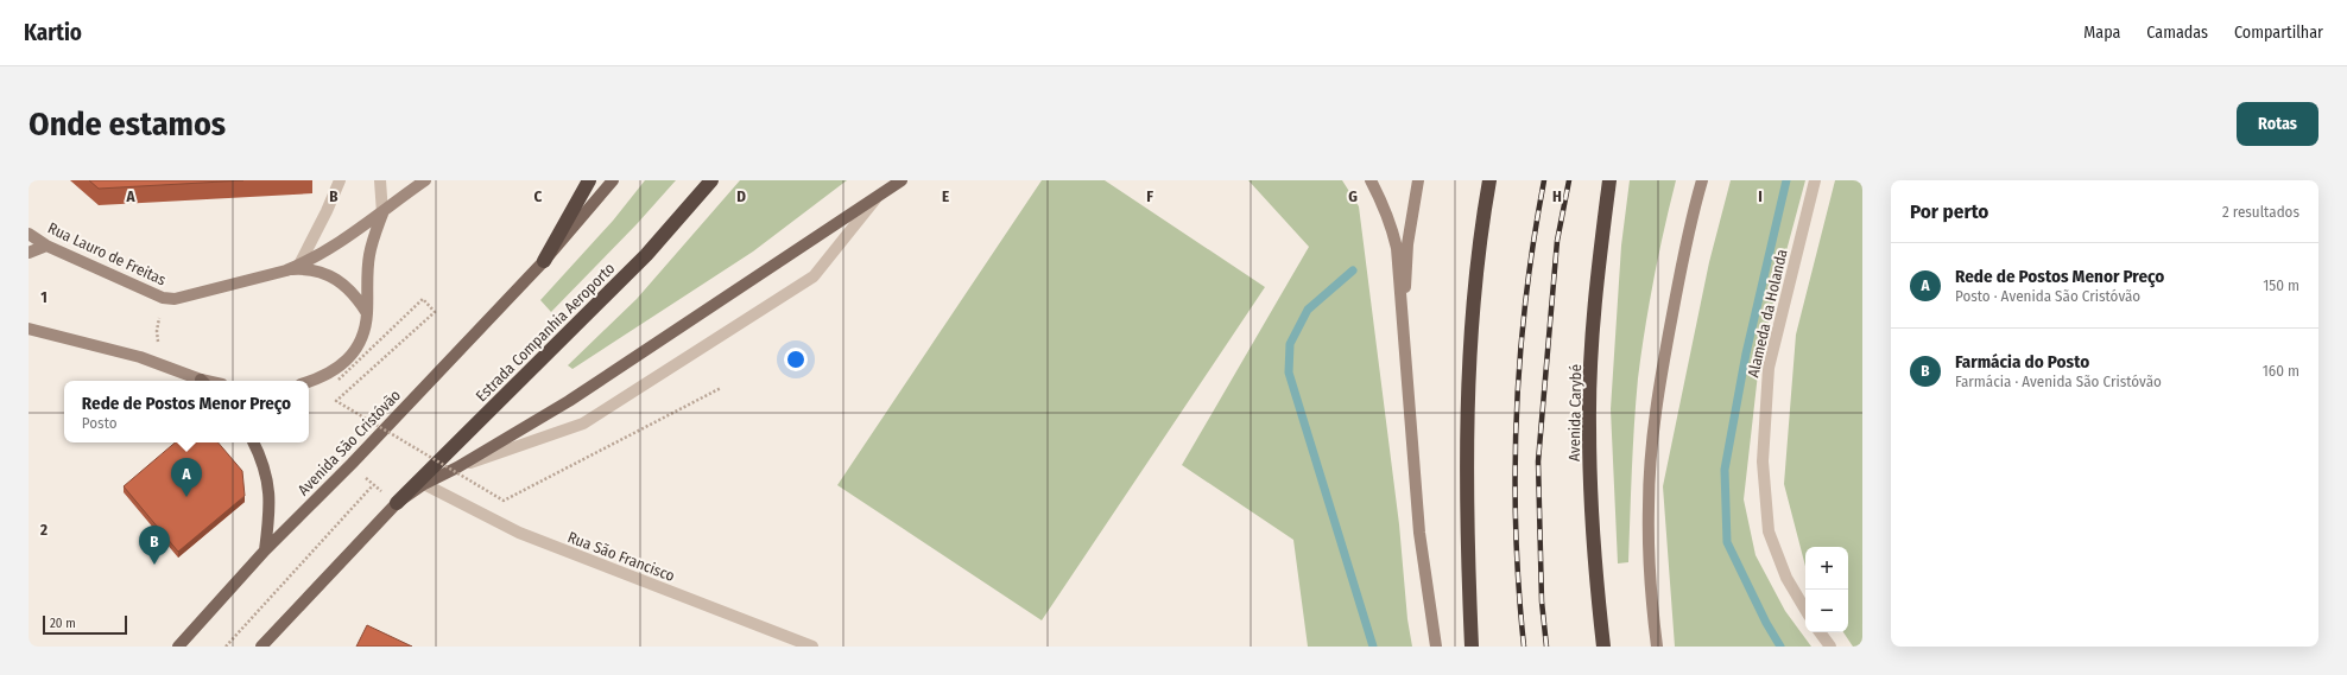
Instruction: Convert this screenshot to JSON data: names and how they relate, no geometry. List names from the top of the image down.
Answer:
{
  "streets": {
    "highway": ["Estrada Companhia Aeroporto", "Avenida Carybé"],
    "main road": ["Rua Lauro de Freitas", "Avenida São Cristóvão"],
    "street": ["Alameda da Holanda", "Rua São Francisco"]
  },
  "scale_bar": "20 m",
  "page": {
    "header": "Kartio",
    "nav": ["Mapa", "Camadas", "Compartilhar"],
    "buttons": "Rotas",
    "title": "Onde estamos",
    "heading": ["Por perto", "2 resultados"],
    "list": [
      {
        "mark": "A",
        "name": "Rede de Postos Menor Preço",
        "note": "Posto · Avenida São Cristóvão",
        "value": "150 m"
      },
      {
        "mark": "B",
        "name": "Farmácia do Posto",
        "note": "Farmácia · Avenida São Cristóvão",
        "value": "160 m"
      }
    ],
    "popup": ["Rede de Postos Menor Preço", "Posto"],
    "pins": ["A", "B"],
    "map_buttons": ["+", "−"],
    "scale": "20 m"
  },
  "grid": {
    "columns": [
      "A",
      "B",
      "C",
      "D",
      "E",
      "F",
      "G",
      "H",
      "I"
    ],
    "rows": ["1", "2"]
  }
}
